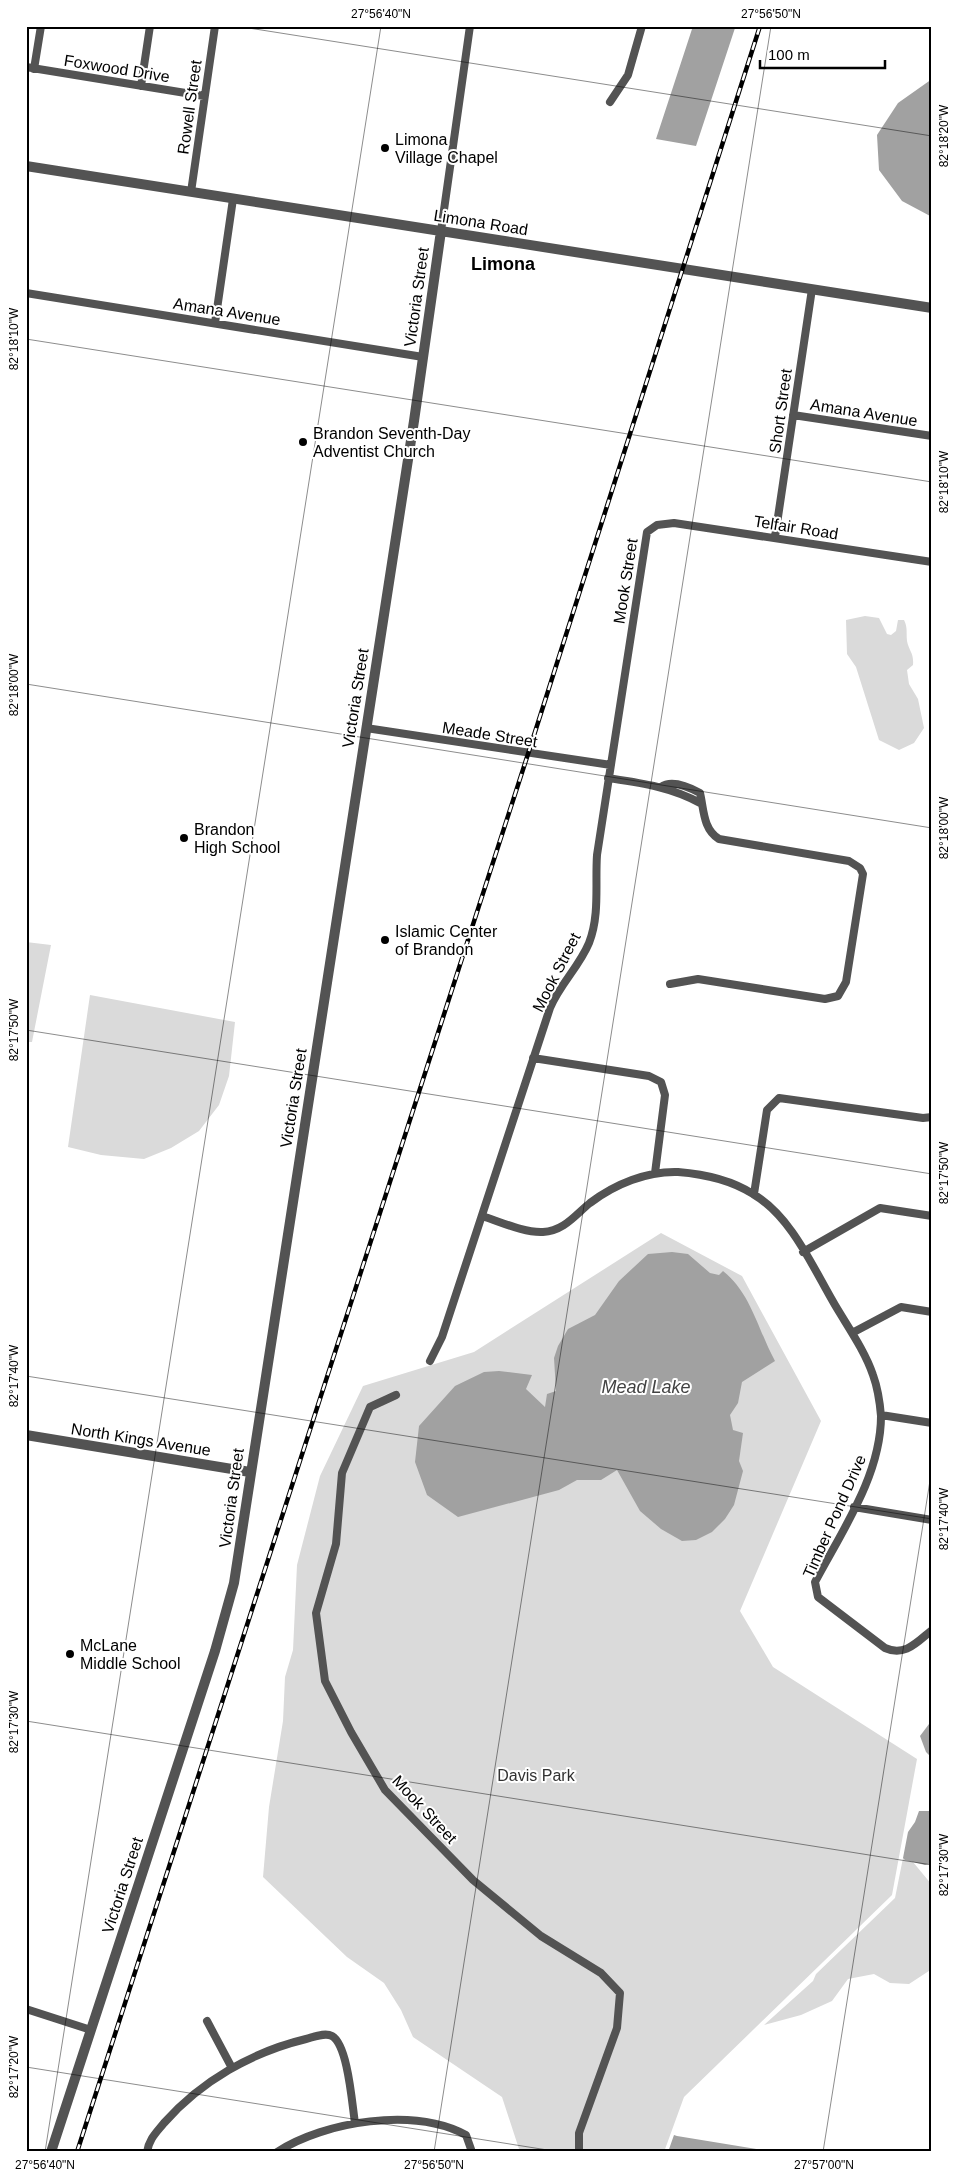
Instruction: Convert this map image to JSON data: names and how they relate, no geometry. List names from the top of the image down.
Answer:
{
  "streets": {
    "street": [
      "Foxwood Drive",
      "Rowell Street",
      "Limona Road",
      "Victoria Street",
      "Amana Avenue",
      "Short Street",
      "Telfair Road",
      "Mook Street",
      "Meade Street",
      "North Kings Avenue",
      "Timber Pond Drive"
    ]
  },
  "crossings": [
    ["Foxwood Drive", "Rowell Street"],
    ["Rowell Street", "Limona Road"],
    ["Limona Road", "Victoria Street"],
    ["Limona Road", "Short Street"],
    ["Victoria Street", "Amana Avenue"],
    ["Victoria Street", "Meade Street"],
    ["Victoria Street", "North Kings Avenue"],
    ["Amana Avenue", "Short Street"],
    ["Short Street", "Telfair Road"],
    ["Telfair Road", "Mook Street"],
    ["Mook Street", "Meade Street"]
  ],
  "districts": ["Limona"],
  "water": ["Mead Lake"],
  "parks": ["Davis Park"],
  "places": [
    "Limona Village Chapel",
    "Brandon Seventh-Day Adventist Church",
    "Brandon High School",
    "Islamic Center of Brandon",
    "McLane Middle School"
  ],
  "scale_bar": "100 m",
  "coordinates": [
    "27°56'40\"N",
    "27°56'50\"N",
    "82°18'20\"W",
    "82°18'10\"W",
    "82°18'00\"W",
    "82°17'50\"W",
    "82°17'40\"W",
    "82°17'30\"W",
    "82°17'20\"W",
    "27°57'00\"N"
  ]
}
